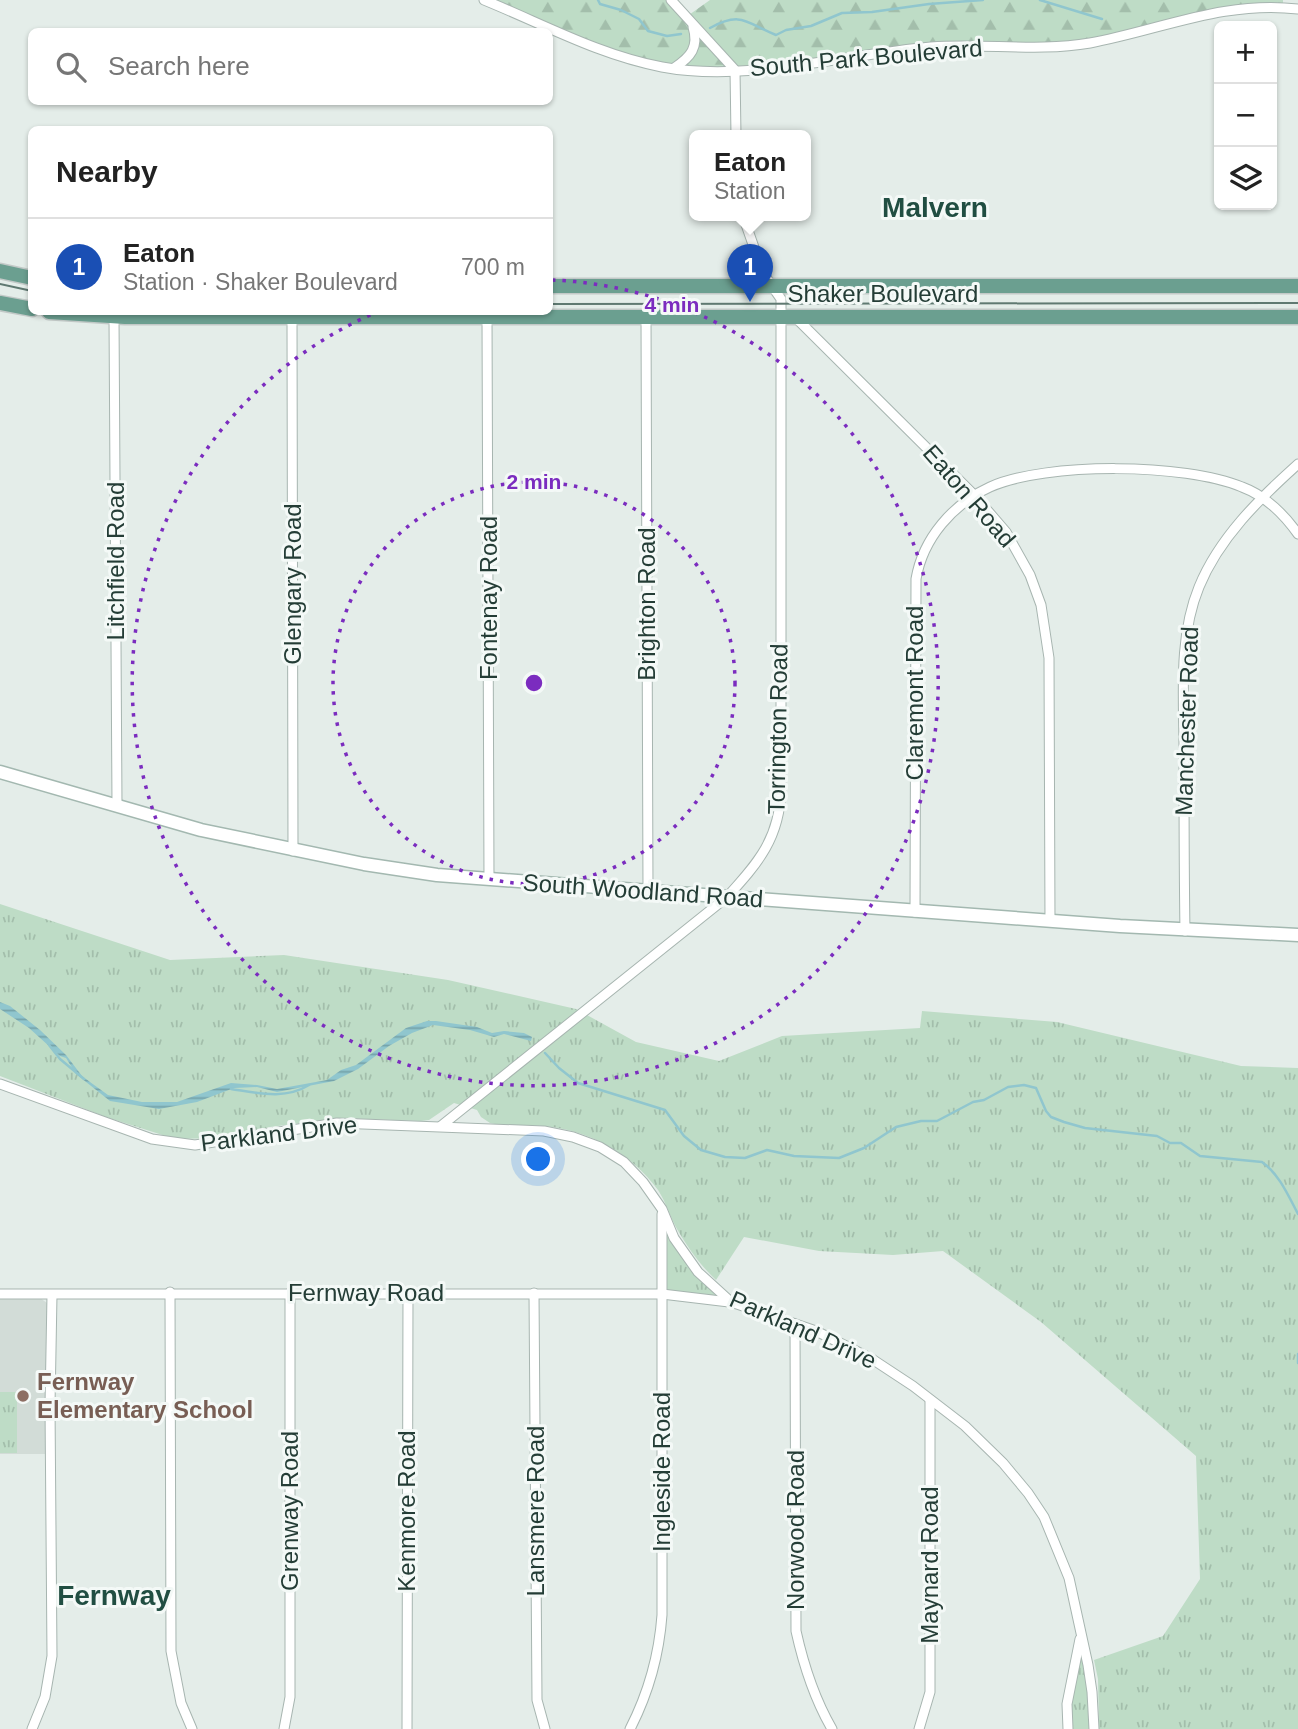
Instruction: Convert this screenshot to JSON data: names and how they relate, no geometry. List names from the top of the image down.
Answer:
{
  "streets": {
    "main road": ["Shaker Boulevard"],
    "street": [
      "South Park Boulevard",
      "Eaton Road",
      "Litchfield Road",
      "Glengary Road",
      "Fontenay Road",
      "Brighton Road",
      "Claremont Road",
      "Manchester Road",
      "Torrington Road",
      "South Woodland Road",
      "Parkland Drive",
      "Fernway Road",
      "Ingleside Road",
      "Grenway Road",
      "Kenmore Road",
      "Lansmere Road",
      "Norwood Road",
      "Maynard Road"
    ]
  },
  "crossings": [
    ["Shaker Boulevard", "Eaton Road"],
    ["Shaker Boulevard", "Litchfield Road"],
    ["Shaker Boulevard", "Glengary Road"],
    ["Shaker Boulevard", "Fontenay Road"],
    ["Shaker Boulevard", "Brighton Road"],
    ["Shaker Boulevard", "Torrington Road"],
    ["Eaton Road", "Claremont Road"],
    ["Eaton Road", "Torrington Road"],
    ["Eaton Road", "South Woodland Road"],
    ["Litchfield Road", "South Woodland Road"],
    ["Glengary Road", "South Woodland Road"],
    ["Fontenay Road", "South Woodland Road"],
    ["Brighton Road", "South Woodland Road"],
    ["Claremont Road", "Manchester Road"],
    ["Claremont Road", "South Woodland Road"],
    ["Manchester Road", "South Woodland Road"],
    ["Torrington Road", "South Woodland Road"],
    ["Torrington Road", "Parkland Drive"],
    ["Parkland Drive", "Fernway Road"],
    ["Parkland Drive", "Ingleside Road"],
    ["Parkland Drive", "Norwood Road"],
    ["Parkland Drive", "Maynard Road"],
    ["Fernway Road", "Ingleside Road"],
    ["Fernway Road", "Grenway Road"],
    ["Fernway Road", "Kenmore Road"],
    ["Fernway Road", "Lansmere Road"]
  ],
  "districts": ["Malvern", "Fernway"],
  "places": ["Fernway Elementary School"],
  "page": {
    "map_buttons": ["+", "−"],
    "search": "Search here",
    "heading": "Nearby",
    "popup": ["Eaton", "Station"],
    "list": [
      {
        "mark": "1",
        "name": "Eaton",
        "note": "Station · Shaker Boulevard",
        "value": "700 m"
      }
    ],
    "pins": "1"
  },
  "rings": ["4 min", "2 min"]
}
